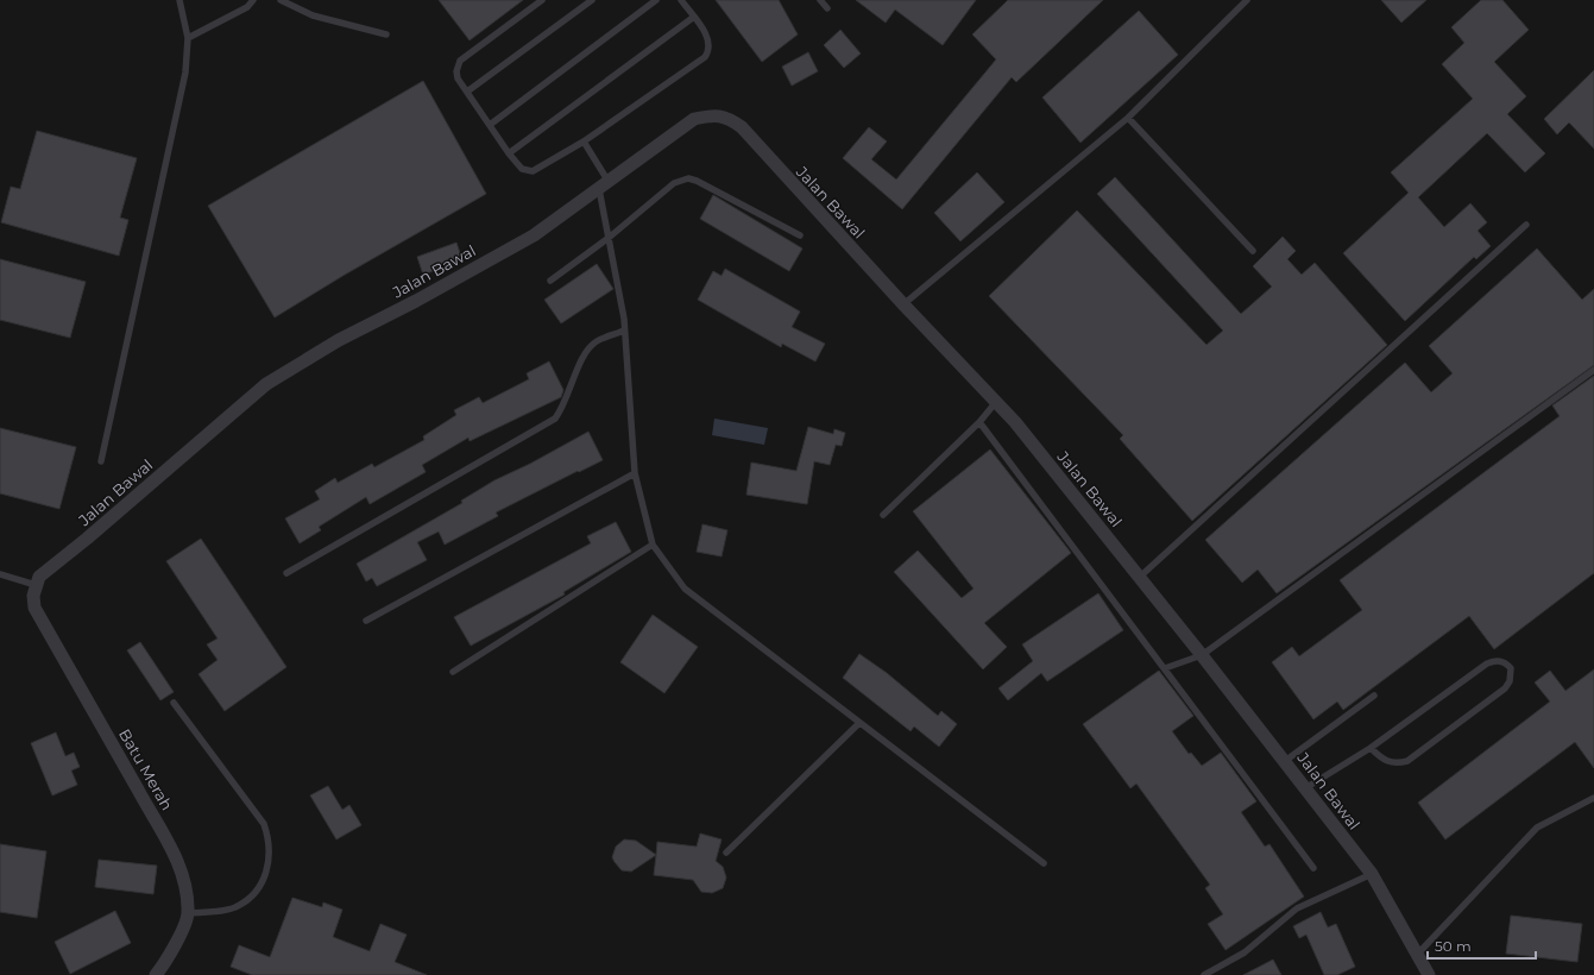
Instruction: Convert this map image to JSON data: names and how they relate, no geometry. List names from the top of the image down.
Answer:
{
  "streets": {
    "street": ["Jalan Bawal", "Batu Merah"]
  },
  "crossings": [
    ["Jalan Bawal", "Batu Merah"]
  ],
  "scale_bar": "50 m"
}
